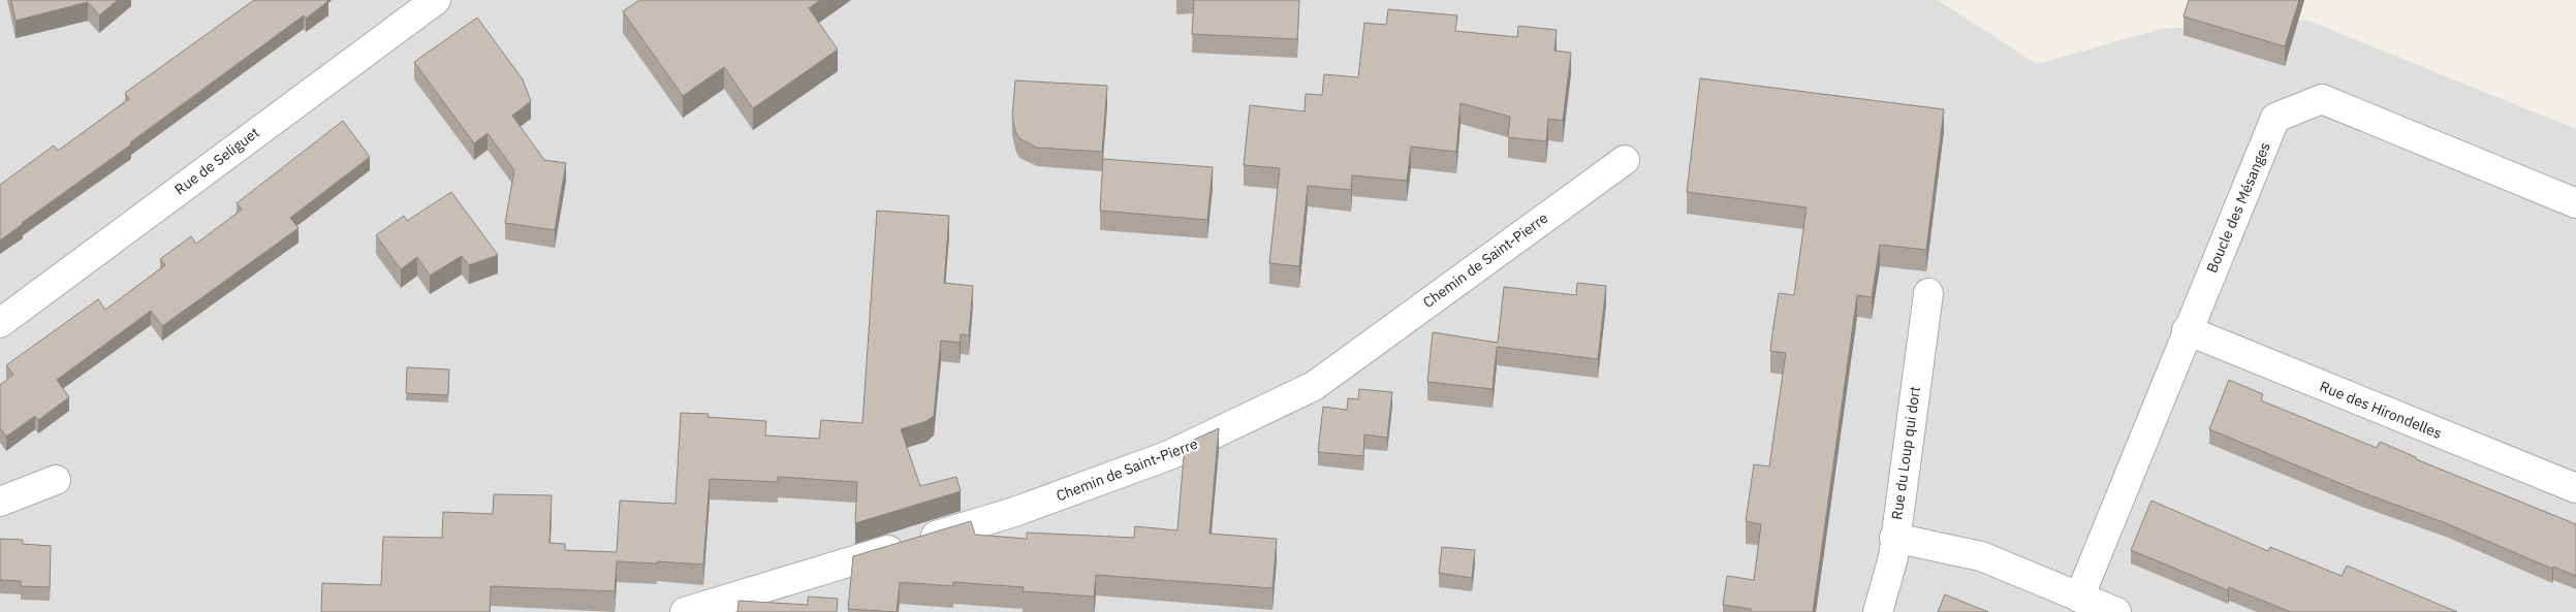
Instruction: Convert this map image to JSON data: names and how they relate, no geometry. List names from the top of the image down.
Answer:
{
  "streets": {
    "street": [
      "Rue de Seliguet",
      "Boucle des Mésanges",
      "Chemin de Saint-Pierre",
      "Rue des Hirondelles",
      "Rue du Loup qui dort"
    ]
  },
  "crossings": [
    ["Boucle des Mésanges", "Rue des Hirondelles"]
  ]
}
